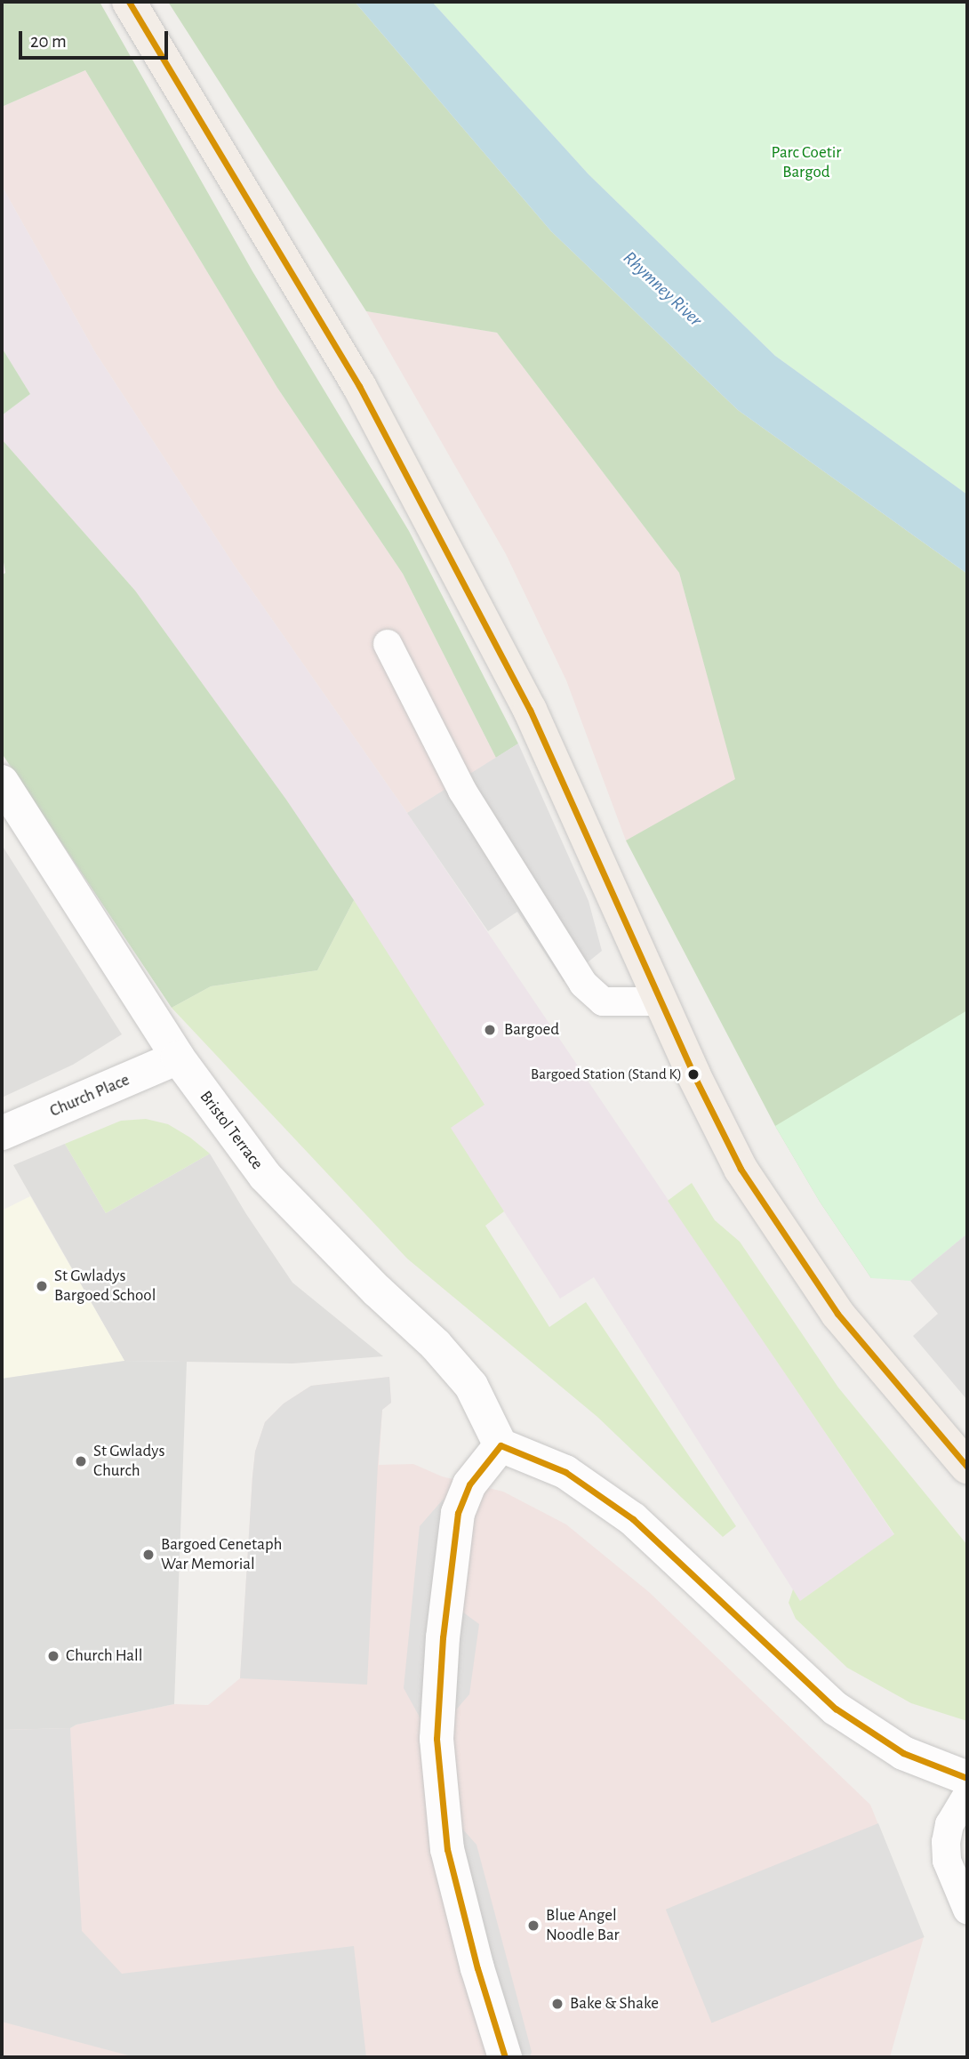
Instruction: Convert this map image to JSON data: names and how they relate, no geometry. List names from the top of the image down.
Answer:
{
  "streets": {
    "street": ["Church Place", "Bristol Terrace"]
  },
  "crossings": [
    ["Church Place", "Bristol Terrace"]
  ],
  "water": ["Rhymney River"],
  "parks": ["Parc Coetir Bargod"],
  "places": [
    "Bargoed",
    "Bargoed Station (Stand K)",
    "St Gwladys Bargoed School",
    "St Gwladys Church",
    "Bargoed Cenetaph War Memorial",
    "Church Hall",
    "Blue Angel Noodle Bar",
    "Bake & Shake"
  ],
  "scale_bar": "20 m"
}
